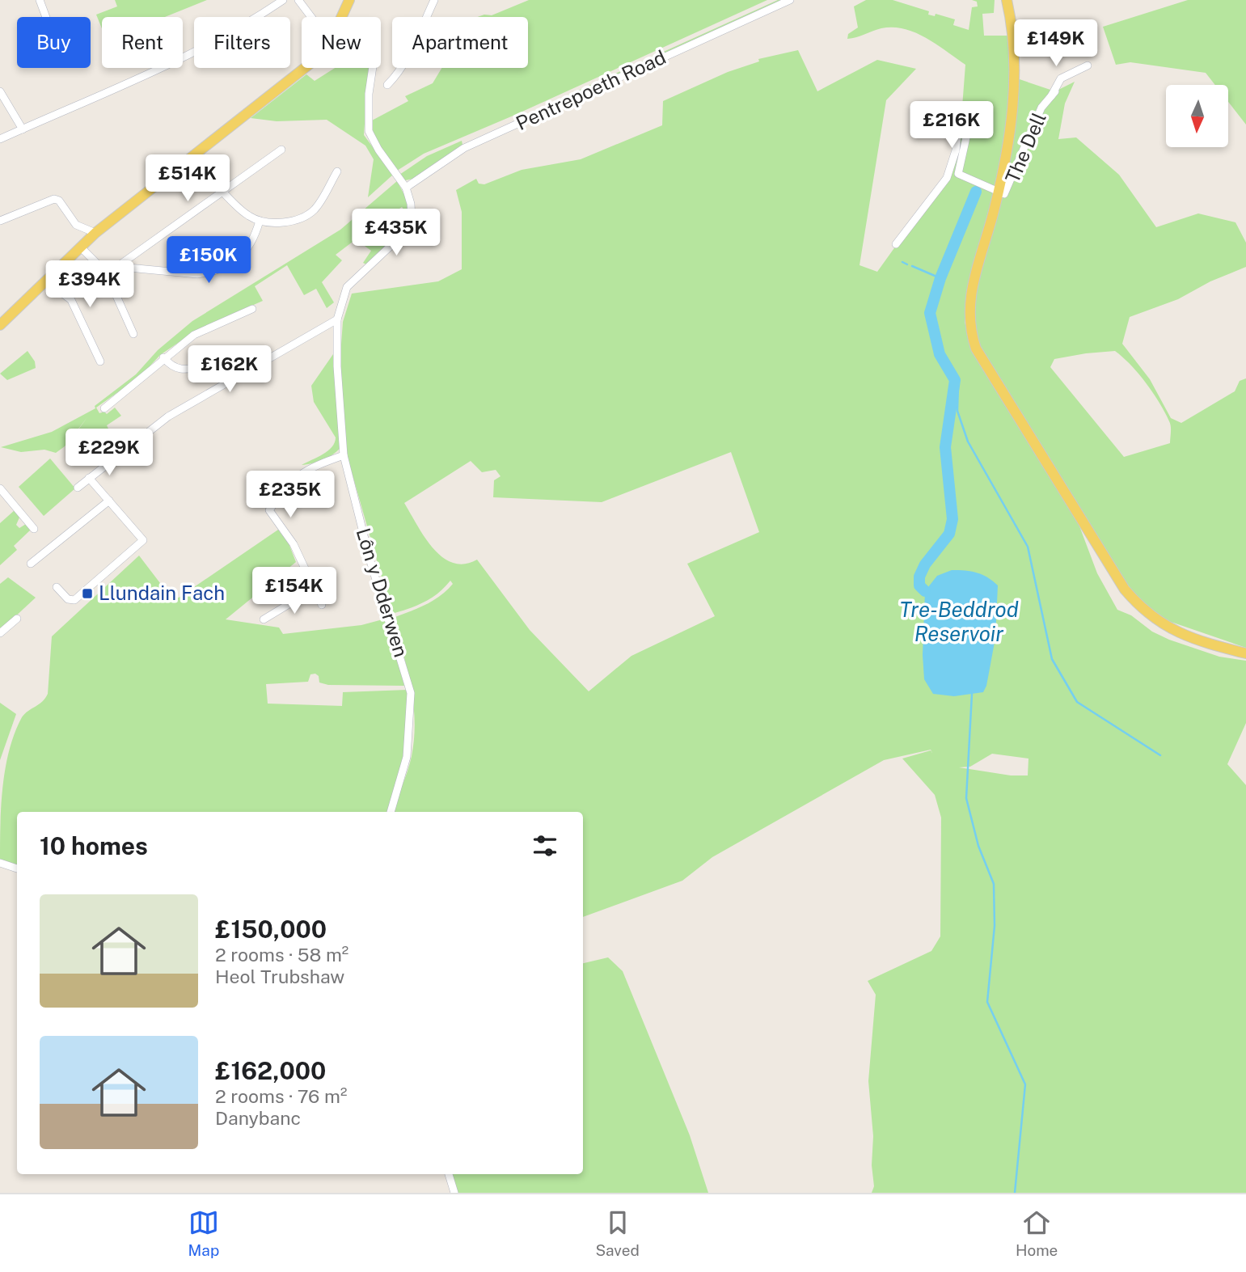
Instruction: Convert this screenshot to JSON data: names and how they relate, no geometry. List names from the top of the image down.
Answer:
{
  "streets": {
    "street": ["Pentrepoeth Road", "The Dell", "Lôn y Dderwen"]
  },
  "crossings": [
    ["Pentrepoeth Road", "Lôn y Dderwen"]
  ],
  "water": ["Tre-Beddrod Reservoir"],
  "places": {
    "transit": ["Llundain Fach"]
  },
  "north": "bottom",
  "page": {
    "chip": [
      "Buy",
      "Rent",
      "Filters",
      "New",
      "Apartment"
    ],
    "price": [
      "£149K",
      "£216K",
      "£514K",
      "£435K",
      "£150K",
      "£394K",
      "£162K",
      "£229K",
      "£235K",
      "£154K"
    ],
    "heading": "10 homes",
    "list": [
      {
        "name": "£150,000",
        "note": "2 rooms · 58 m² · Heol Trubshaw"
      },
      {
        "name": "£162,000",
        "note": "2 rooms · 76 m² · Danybanc"
      }
    ],
    "tabs": ["Map", "Saved", "Home"]
  }
}
